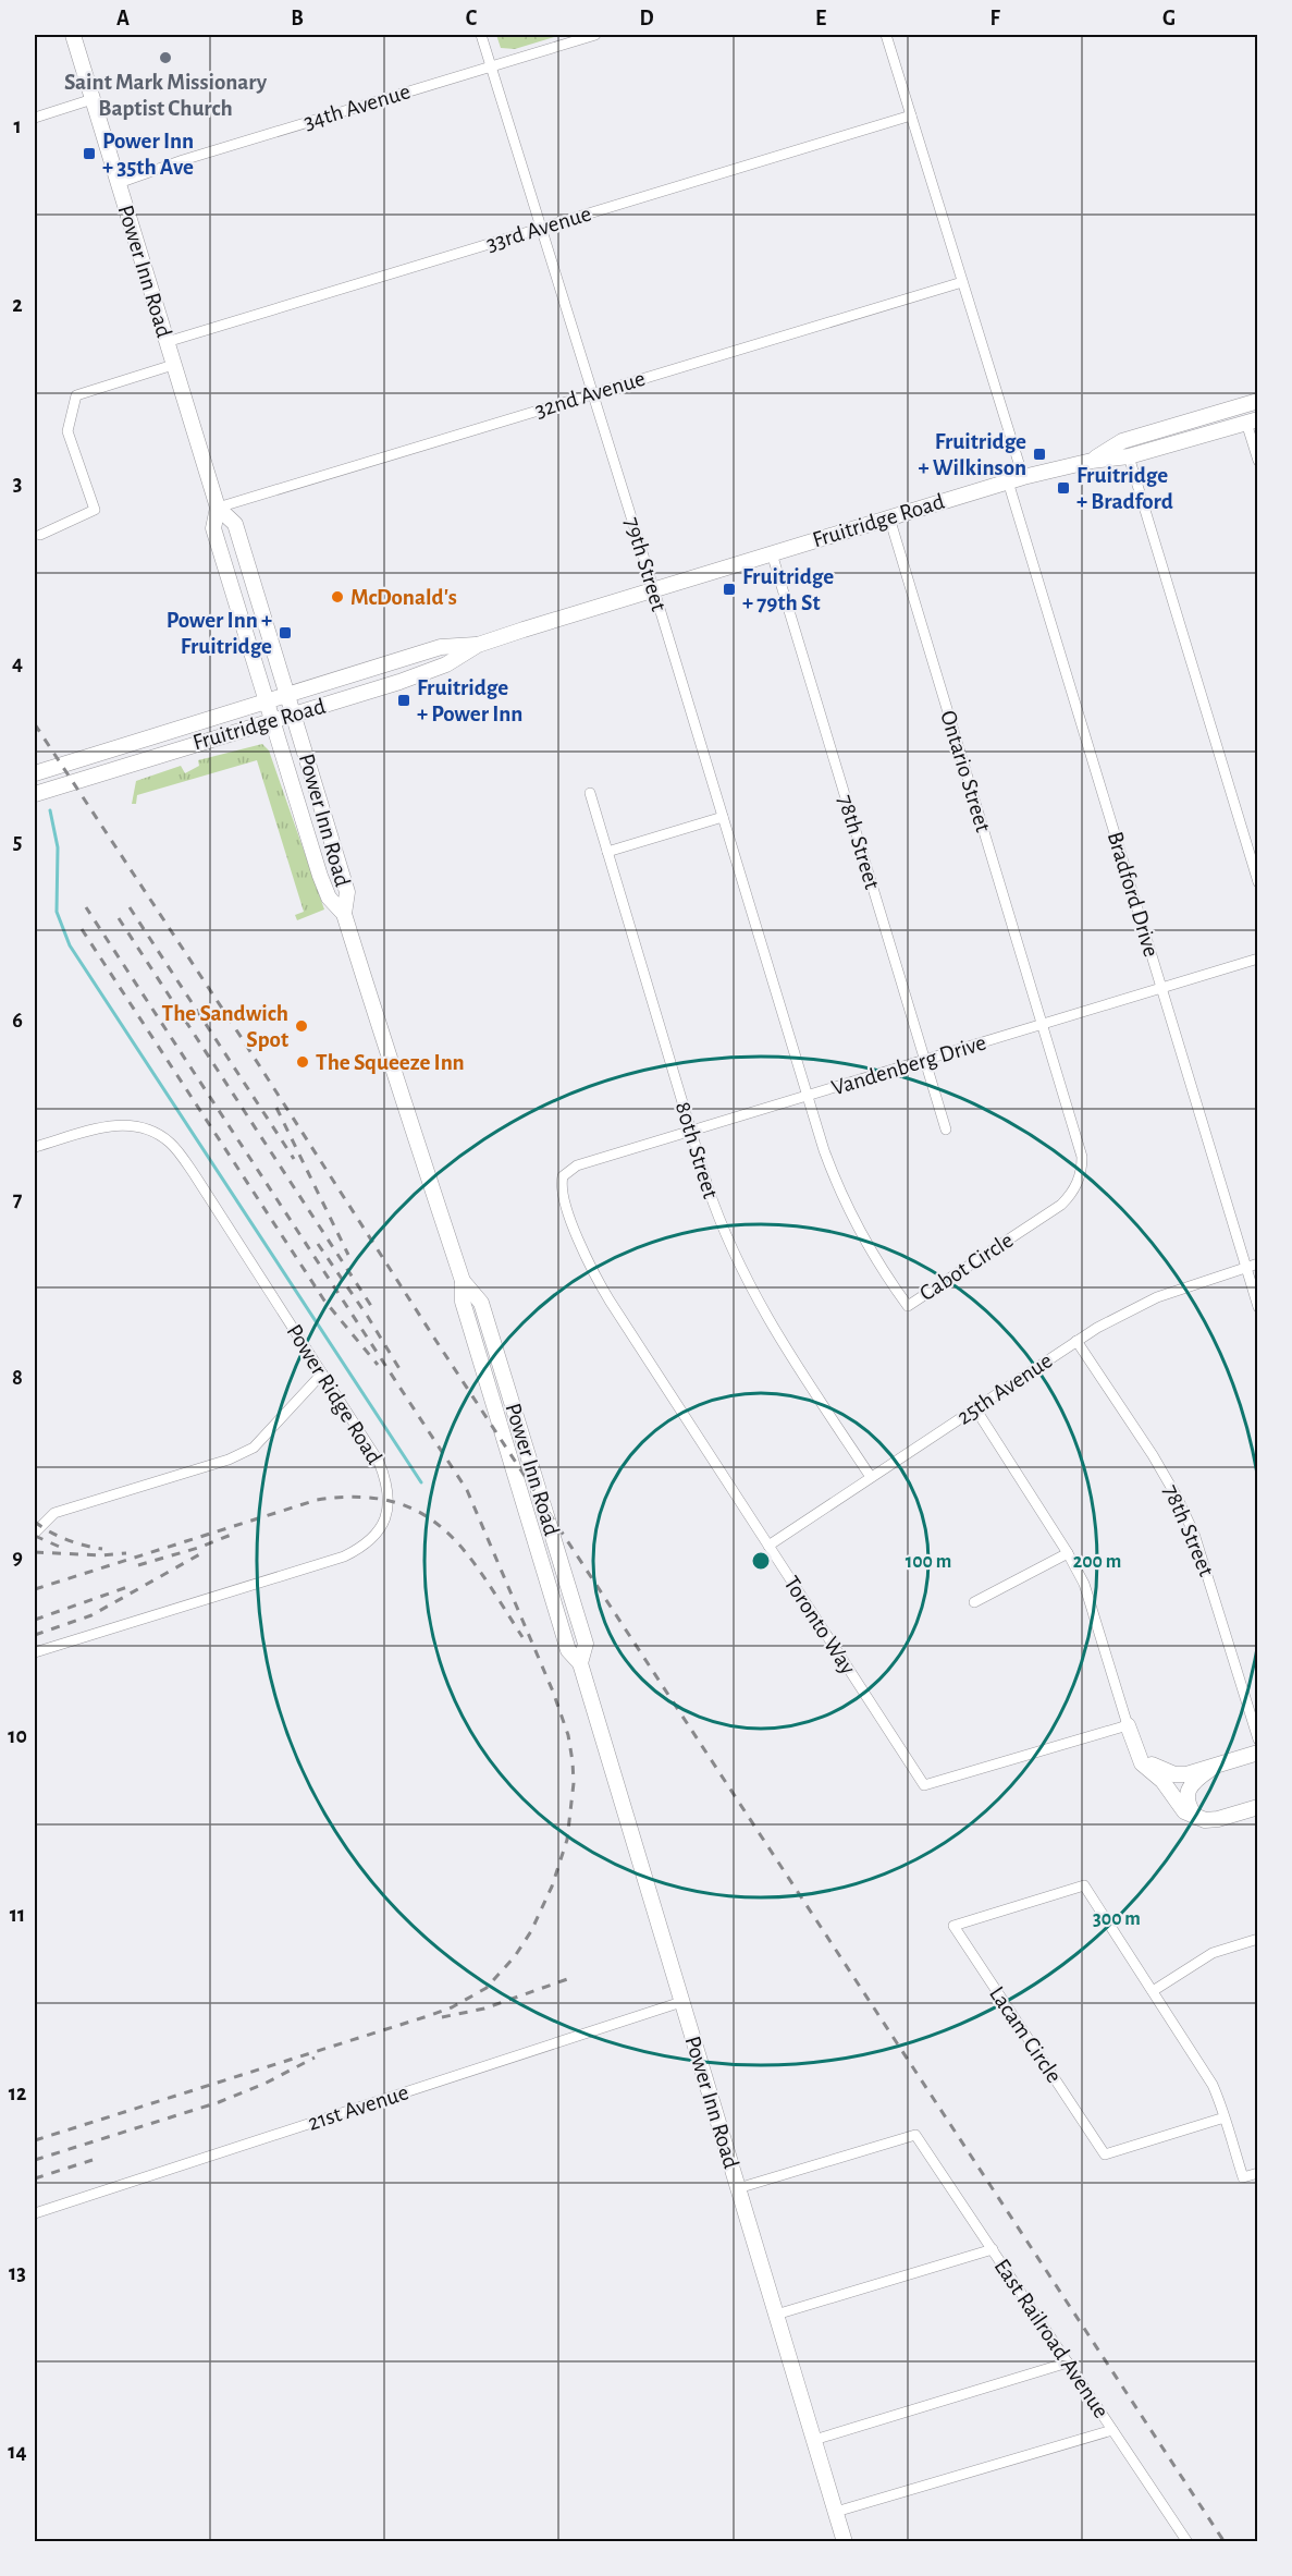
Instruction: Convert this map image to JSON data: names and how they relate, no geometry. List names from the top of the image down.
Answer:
{
  "streets": {
    "main road": ["Power Inn Road", "Fruitridge Road"],
    "street": [
      "34th Avenue",
      "33rd Avenue",
      "32nd Avenue",
      "79th Street",
      "Ontario Street",
      "78th Street",
      "Bradford Drive",
      "Vandenberg Drive",
      "80th Street",
      "Cabot Circle",
      "25th Avenue",
      "Power Ridge Road",
      "Toronto Way",
      "Lacam Circle",
      "21st Avenue",
      "East Railroad Avenue"
    ]
  },
  "crossings": [
    ["34th Avenue", "Power Inn Road"],
    ["34th Avenue", "79th Street"],
    ["33rd Avenue", "Power Inn Road"],
    ["33rd Avenue", "79th Street"],
    ["Power Inn Road", "32nd Avenue"],
    ["Power Inn Road", "Fruitridge Road"],
    ["Power Inn Road", "21st Avenue"],
    ["Power Inn Road", "East Railroad Avenue"],
    ["32nd Avenue", "79th Street"],
    ["Fruitridge Road", "79th Street"],
    ["Fruitridge Road", "Ontario Street"],
    ["Fruitridge Road", "78th Street"],
    ["Fruitridge Road", "Bradford Drive"],
    ["79th Street", "Vandenberg Drive"],
    ["79th Street", "Cabot Circle"],
    ["Ontario Street", "Vandenberg Drive"],
    ["Ontario Street", "Cabot Circle"],
    ["78th Street", "Vandenberg Drive"],
    ["78th Street", "25th Avenue"],
    ["Bradford Drive", "Vandenberg Drive"],
    ["Bradford Drive", "25th Avenue"],
    ["Vandenberg Drive", "80th Street"],
    ["Vandenberg Drive", "Cabot Circle"],
    ["Vandenberg Drive", "Toronto Way"],
    ["80th Street", "25th Avenue"],
    ["25th Avenue", "Toronto Way"]
  ],
  "places": {
    "other": [
      "Saint Mark Missionary Baptist Church",
      "McDonald's",
      "The Sandwich Spot",
      "The Squeeze Inn"
    ],
    "transit": [
      "Power Inn + 35th Ave",
      "Fruitridge + Wilkinson",
      "Fruitridge + Bradford",
      "Fruitridge + 79th St",
      "Power Inn + Fruitridge",
      "Fruitridge + Power Inn"
    ]
  },
  "grid": {
    "columns": [
      "A",
      "B",
      "C",
      "D",
      "E",
      "F",
      "G"
    ],
    "rows": [
      "1",
      "2",
      "3",
      "4",
      "5",
      "6",
      "7",
      "8",
      "9",
      "10",
      "11",
      "12",
      "13",
      "14"
    ]
  },
  "rings": ["100 m", "200 m", "300 m"]
}
